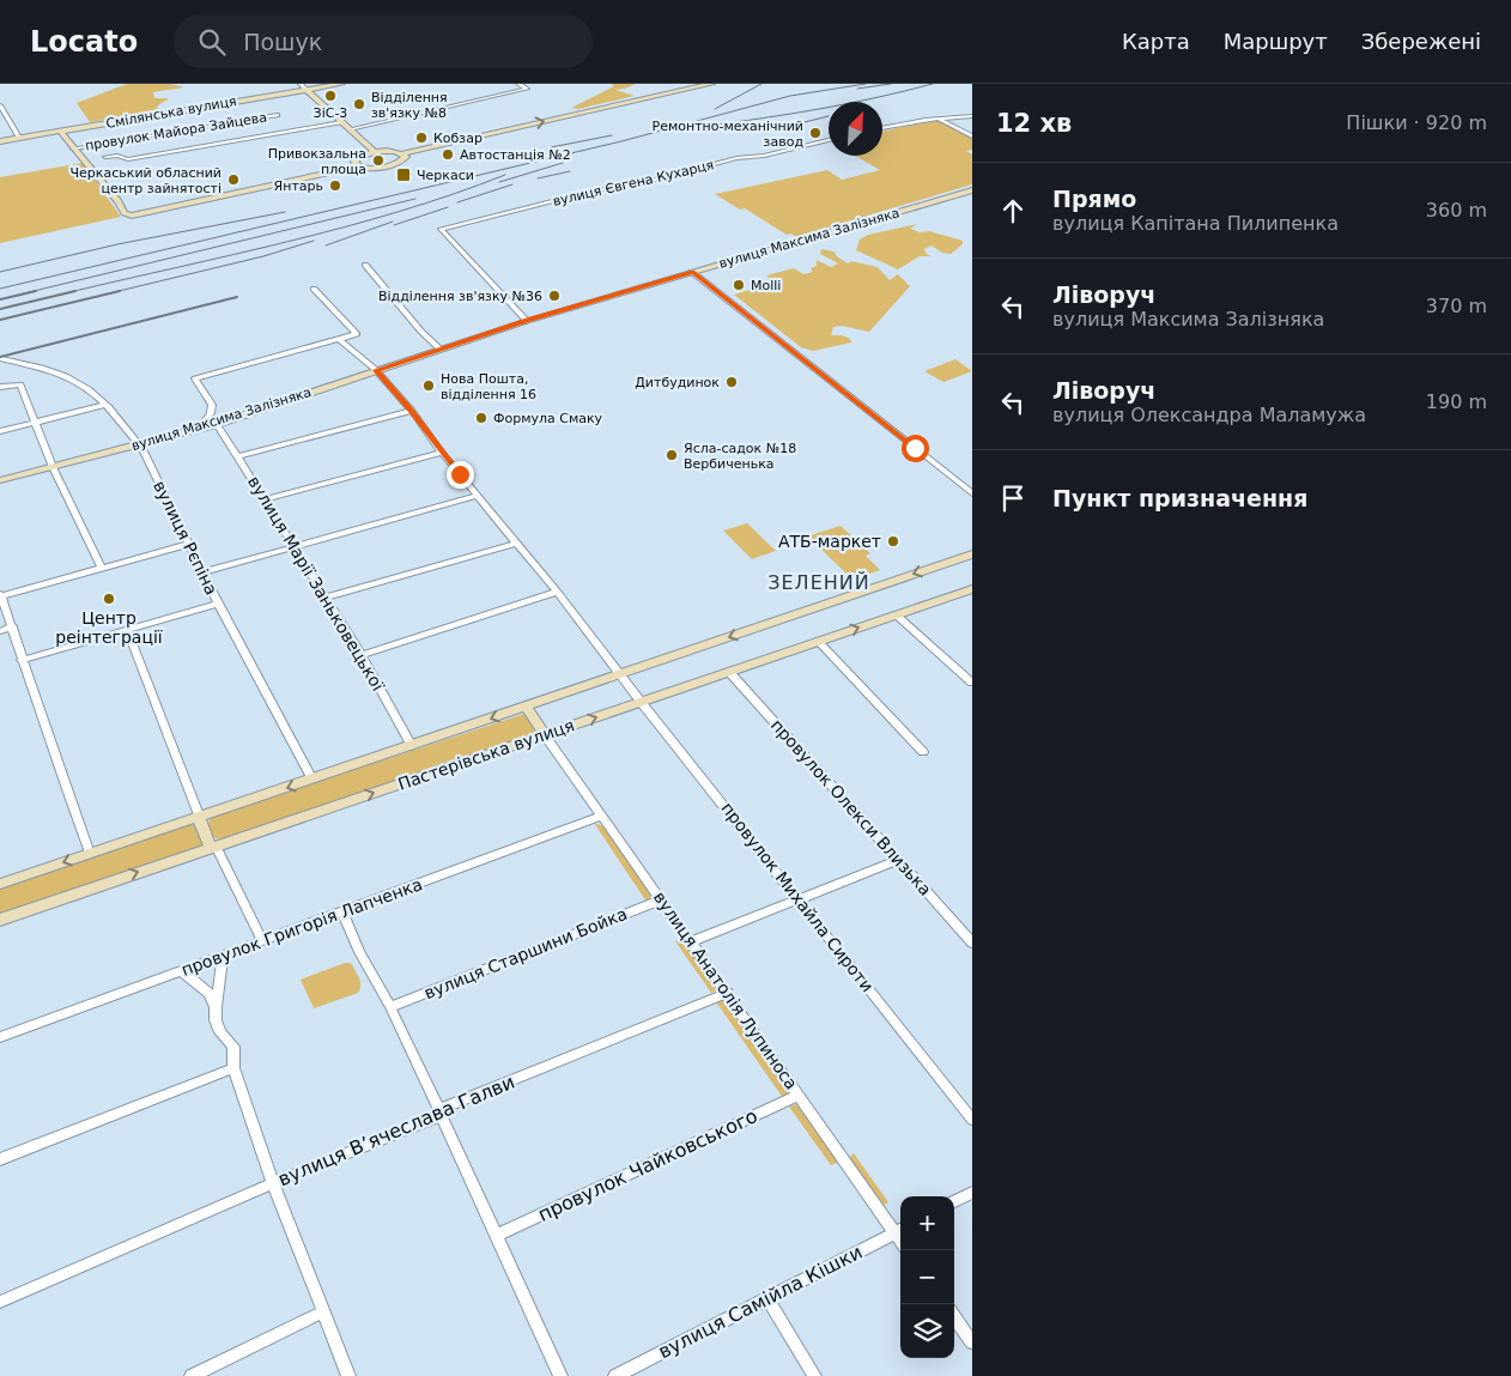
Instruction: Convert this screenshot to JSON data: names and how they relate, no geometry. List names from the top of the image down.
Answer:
{
  "streets": {
    "main road": ["Смілянська вулиця", "вулиця Максима Залізняка", "Пастерівська вулиця"],
    "street": [
      "провулок Майора Зайцева",
      "вулиця Євгена Кухарця",
      "вулиця Рєпіна",
      "вулиця Марії Заньковецької",
      "провулок Олекси Влизька",
      "провулок Михайла Сироти",
      "провулок Григорія Лапченка",
      "вулиця Старшини Бойка",
      "вулиця Анатолія Лупиноса",
      "вулиця Вʼячеслава Галви",
      "провулок Чайковського",
      "вулиця Самійла Кішки"
    ]
  },
  "crossings": [
    ["вулиця Євгена Кухарця", "вулиця Максима Залізняка"],
    ["вулиця Максима Залізняка", "вулиця Рєпіна"],
    ["вулиця Максима Залізняка", "вулиця Марії Заньковецької"],
    ["вулиця Максима Залізняка", "провулок Михайла Сироти"],
    ["вулиця Рєпіна", "Пастерівська вулиця"],
    ["вулиця Марії Заньковецької", "Пастерівська вулиця"],
    ["Пастерівська вулиця", "провулок Олекси Влизька"],
    ["Пастерівська вулиця", "провулок Михайла Сироти"],
    ["Пастерівська вулиця", "вулиця Анатолія Лупиноса"],
    ["провулок Григорія Лапченка", "вулиця Анатолія Лупиноса"],
    ["вулиця Старшини Бойка", "вулиця Анатолія Лупиноса"],
    ["вулиця Анатолія Лупиноса", "вулиця Вʼячеслава Галви"],
    ["вулиця Анатолія Лупиноса", "провулок Чайковського"],
    ["вулиця Анатолія Лупиноса", "вулиця Самійла Кішки"]
  ],
  "districts": ["ЗЕЛЕНИЙ"],
  "places": {
    "other": [
      "ЗіС-3",
      "Відділення зв'язку №8",
      "Ремонтно-механічний завод",
      "Кобзар",
      "Автостанція №2",
      "Привокзальна площа",
      "Черкаський обласний центр зайнятості",
      "Янтарь",
      "Molli",
      "Відділення зв'язку №36",
      "Дитбудинок",
      "Нова Пошта, відділення 16",
      "Формула Смаку",
      "Ясла-садок №18 Вербиченька",
      "АТБ-маркет",
      "Центр реінтеграції"
    ],
    "transit": ["Черкаси"]
  },
  "north": "top right",
  "page": {
    "header": "Locato",
    "search": "Пошук",
    "nav": ["Карта", "Маршрут", "Збережені"],
    "heading": ["12 хв", "Пішки · 920 m"],
    "list": [
      ["Прямо", "вулиця Капітана Пилипенка", "360 m"],
      ["Ліворуч", "вулиця Максима Залізняка", "370 m"],
      ["Ліворуч", "вулиця Олександра Маламужа", "190 m"],
      "Пункт призначення"
    ],
    "map_buttons": ["+", "−"]
  }
}
